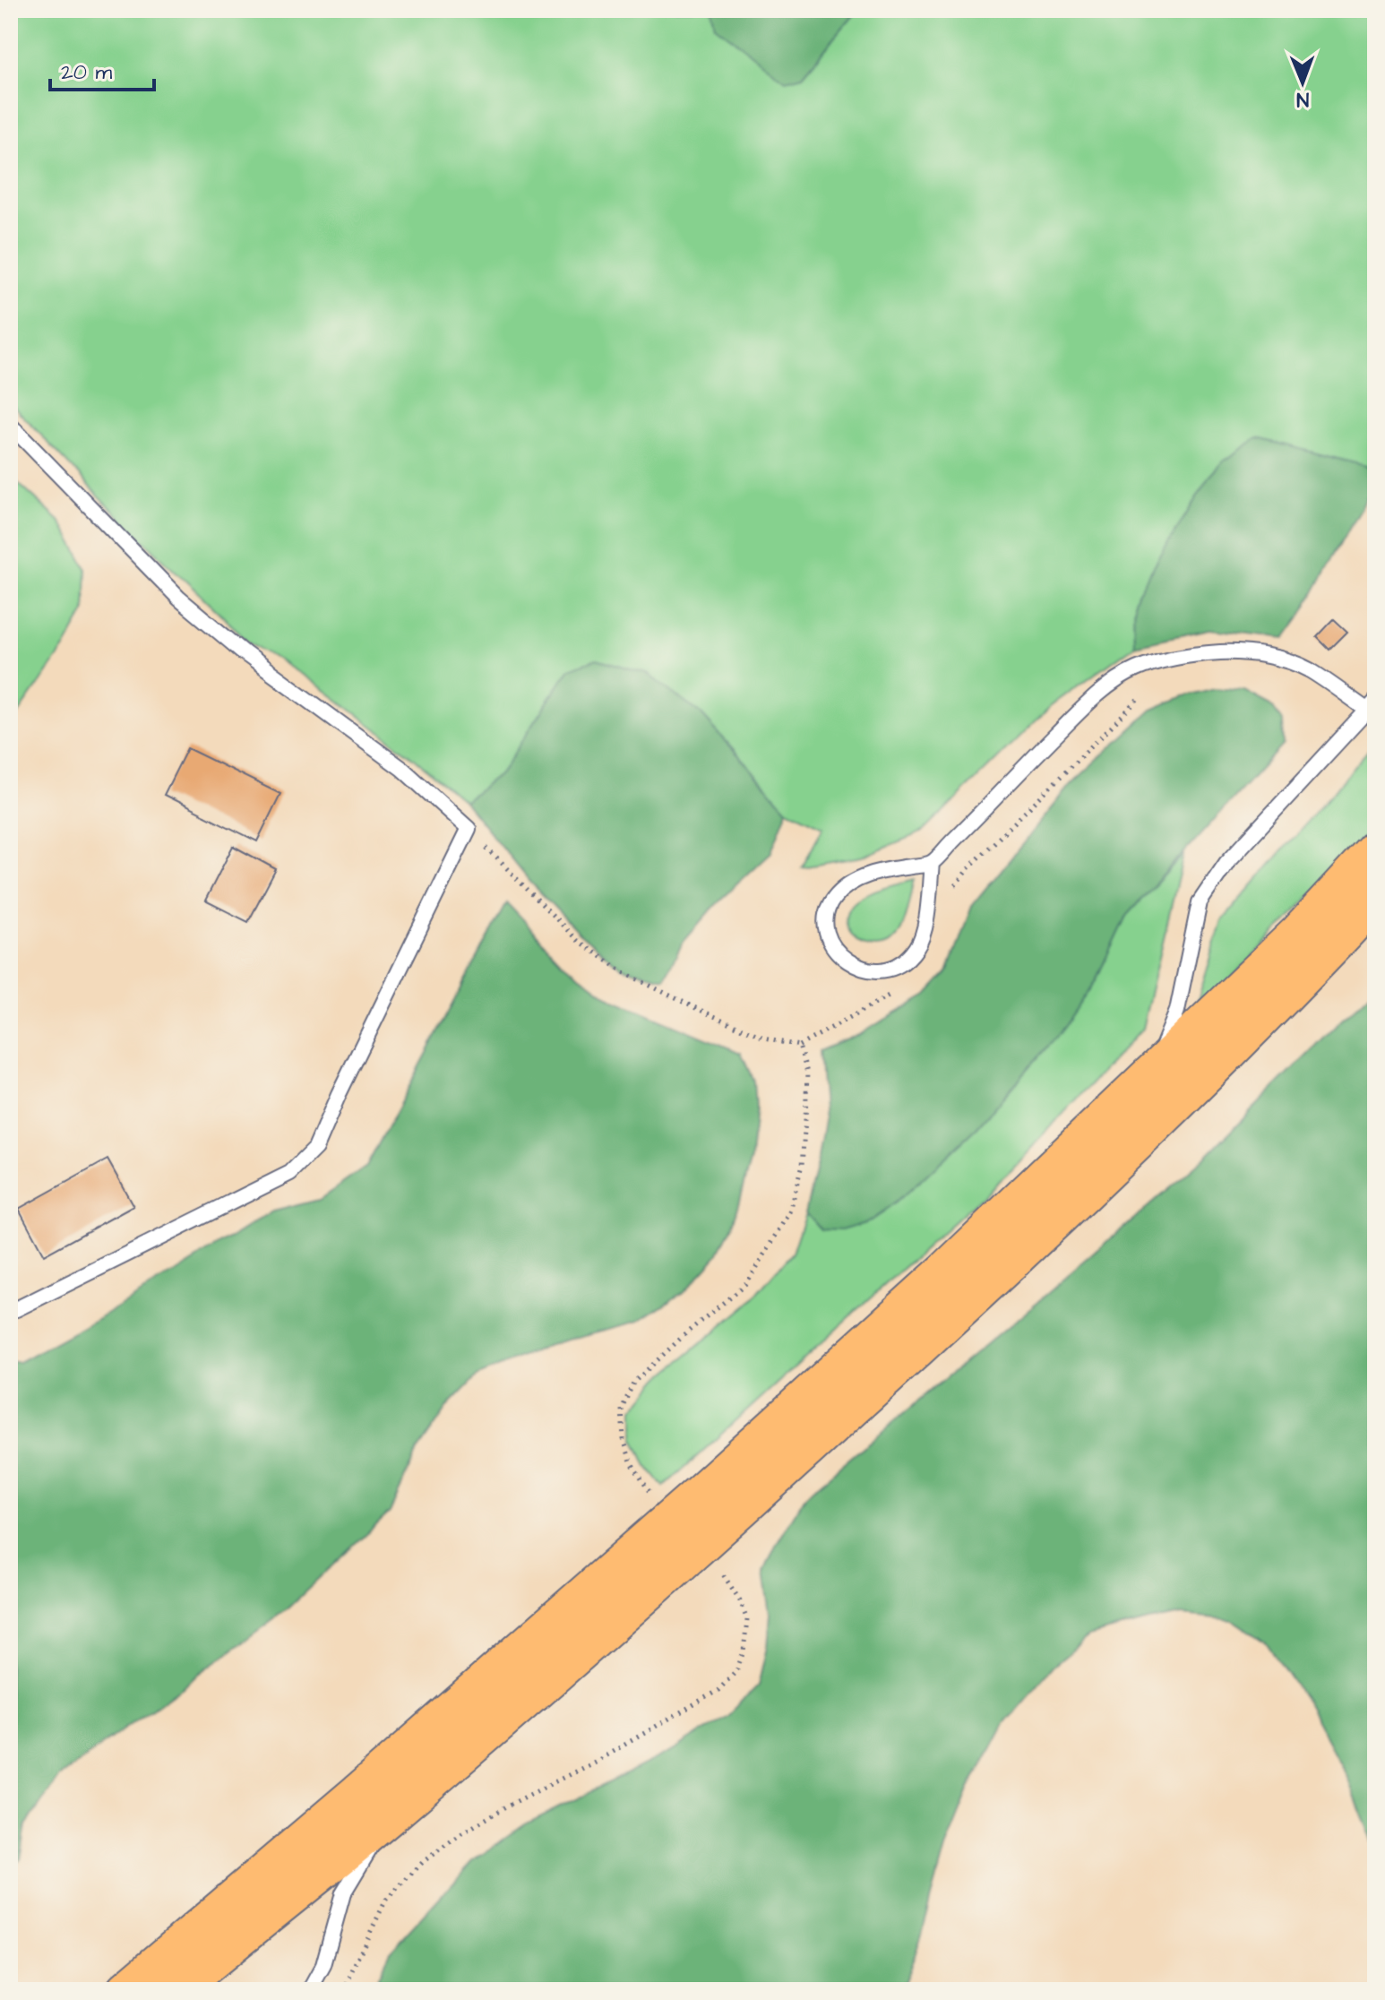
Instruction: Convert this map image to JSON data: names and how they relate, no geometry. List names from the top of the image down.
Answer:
{
  "scale_bar": "20 m",
  "north": "bottom"
}
